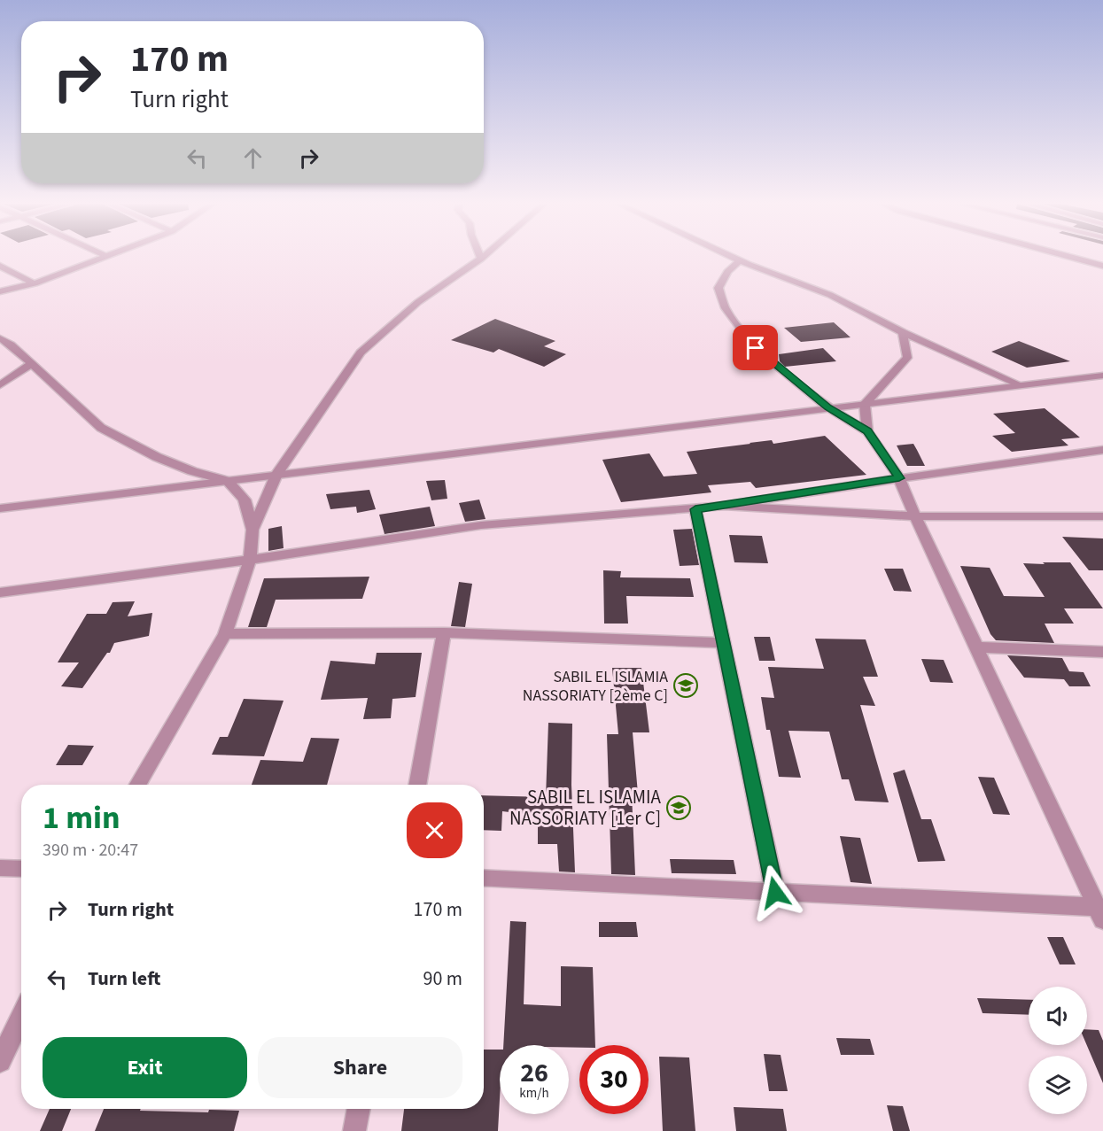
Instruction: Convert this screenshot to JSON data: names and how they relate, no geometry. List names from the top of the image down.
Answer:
{
  "places": {
    "school or university": ["SABIL EL ISLAMIA NASSORIATY [2ème C]", "SABIL EL ISLAMIA NASSORIATY [1er C]"]
  },
  "page": {
    "turn": ["170 m", "Turn right"],
    "heading": ["1 min", "390 m · 20:47"],
    "list": [
      {
        "name": "Turn right",
        "value": "170 m"
      },
      {
        "name": "Turn left",
        "value": "90 m"
      }
    ],
    "buttons": ["Exit", "Share"],
    "speed": "26 km/h",
    "limit": "30"
  }
}
